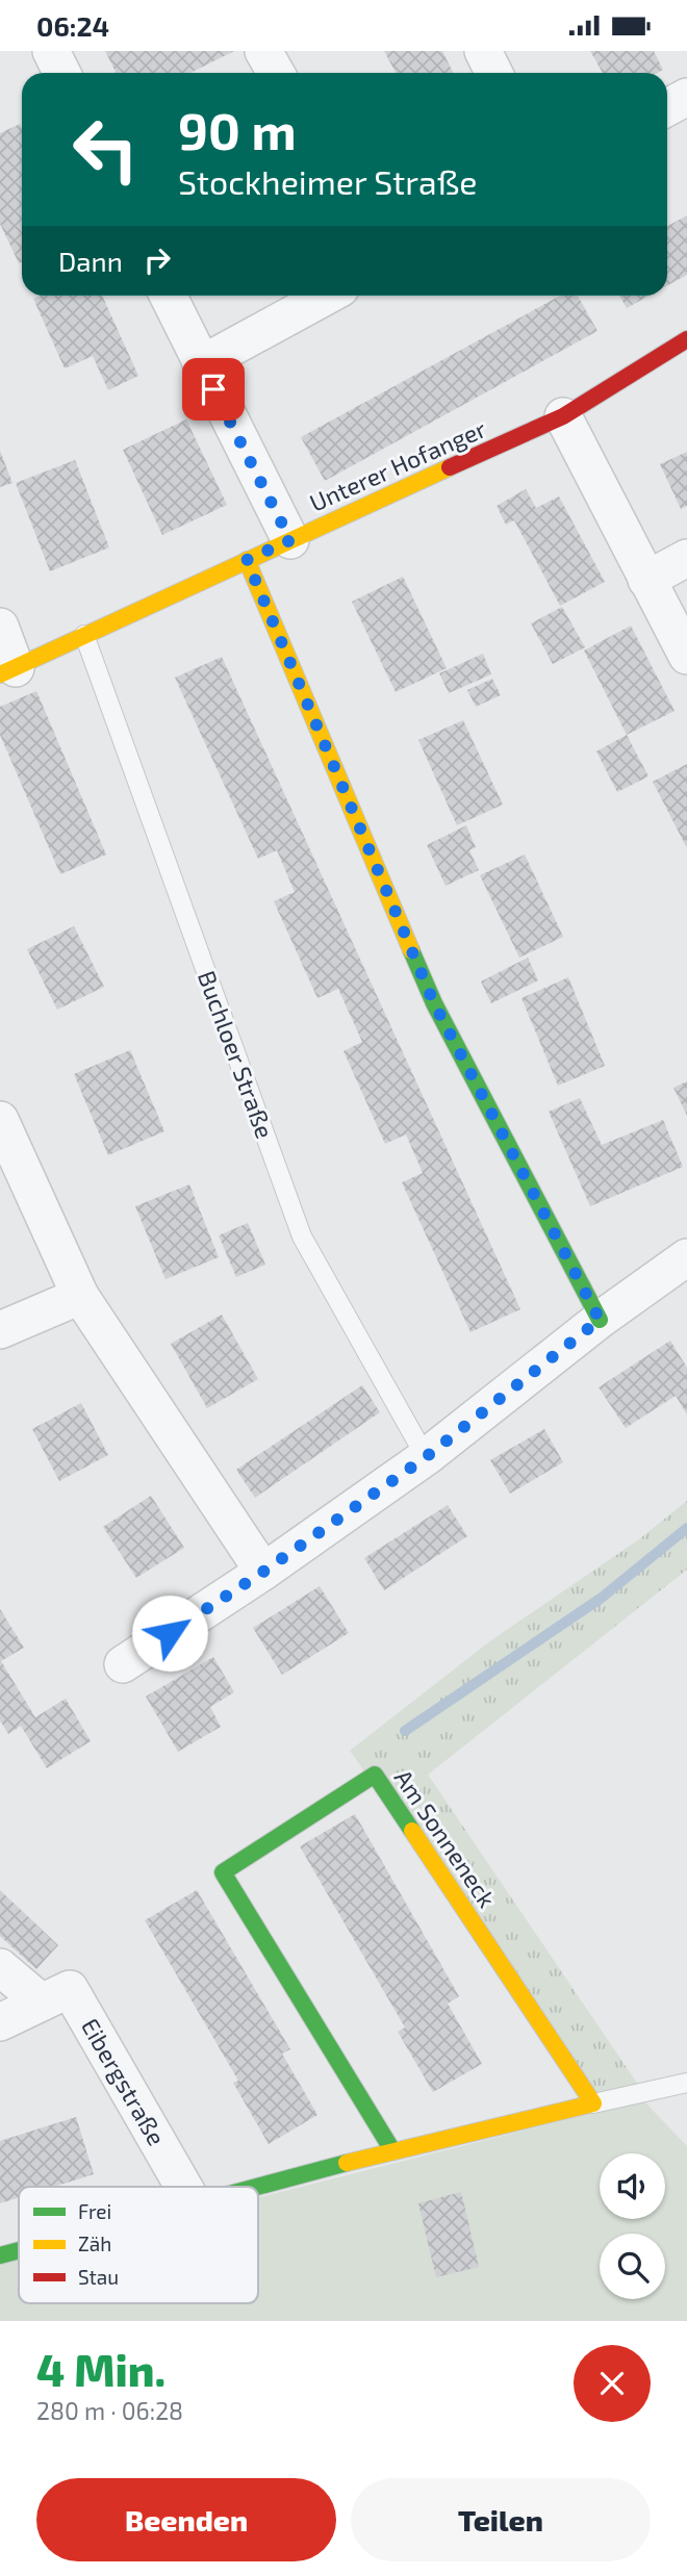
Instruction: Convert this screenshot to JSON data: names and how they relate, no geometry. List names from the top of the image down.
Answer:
{
  "streets": {
    "street": ["Unterer Hofanger", "Am Sonneneck", "Eibergstraße"],
    "lane": ["Buchloer Straße"]
  },
  "crossings": [
    ["Unterer Hofanger", "Buchloer Straße"]
  ],
  "legend": ["Frei", "Zäh", "Stau"],
  "page": {
    "status": "06:24",
    "turn": ["90 m", "Stockheimer Straße"],
    "then": "Dann",
    "heading": ["4 Min.", "280 m · 06:28"],
    "buttons": ["Beenden", "Teilen"]
  }
}
